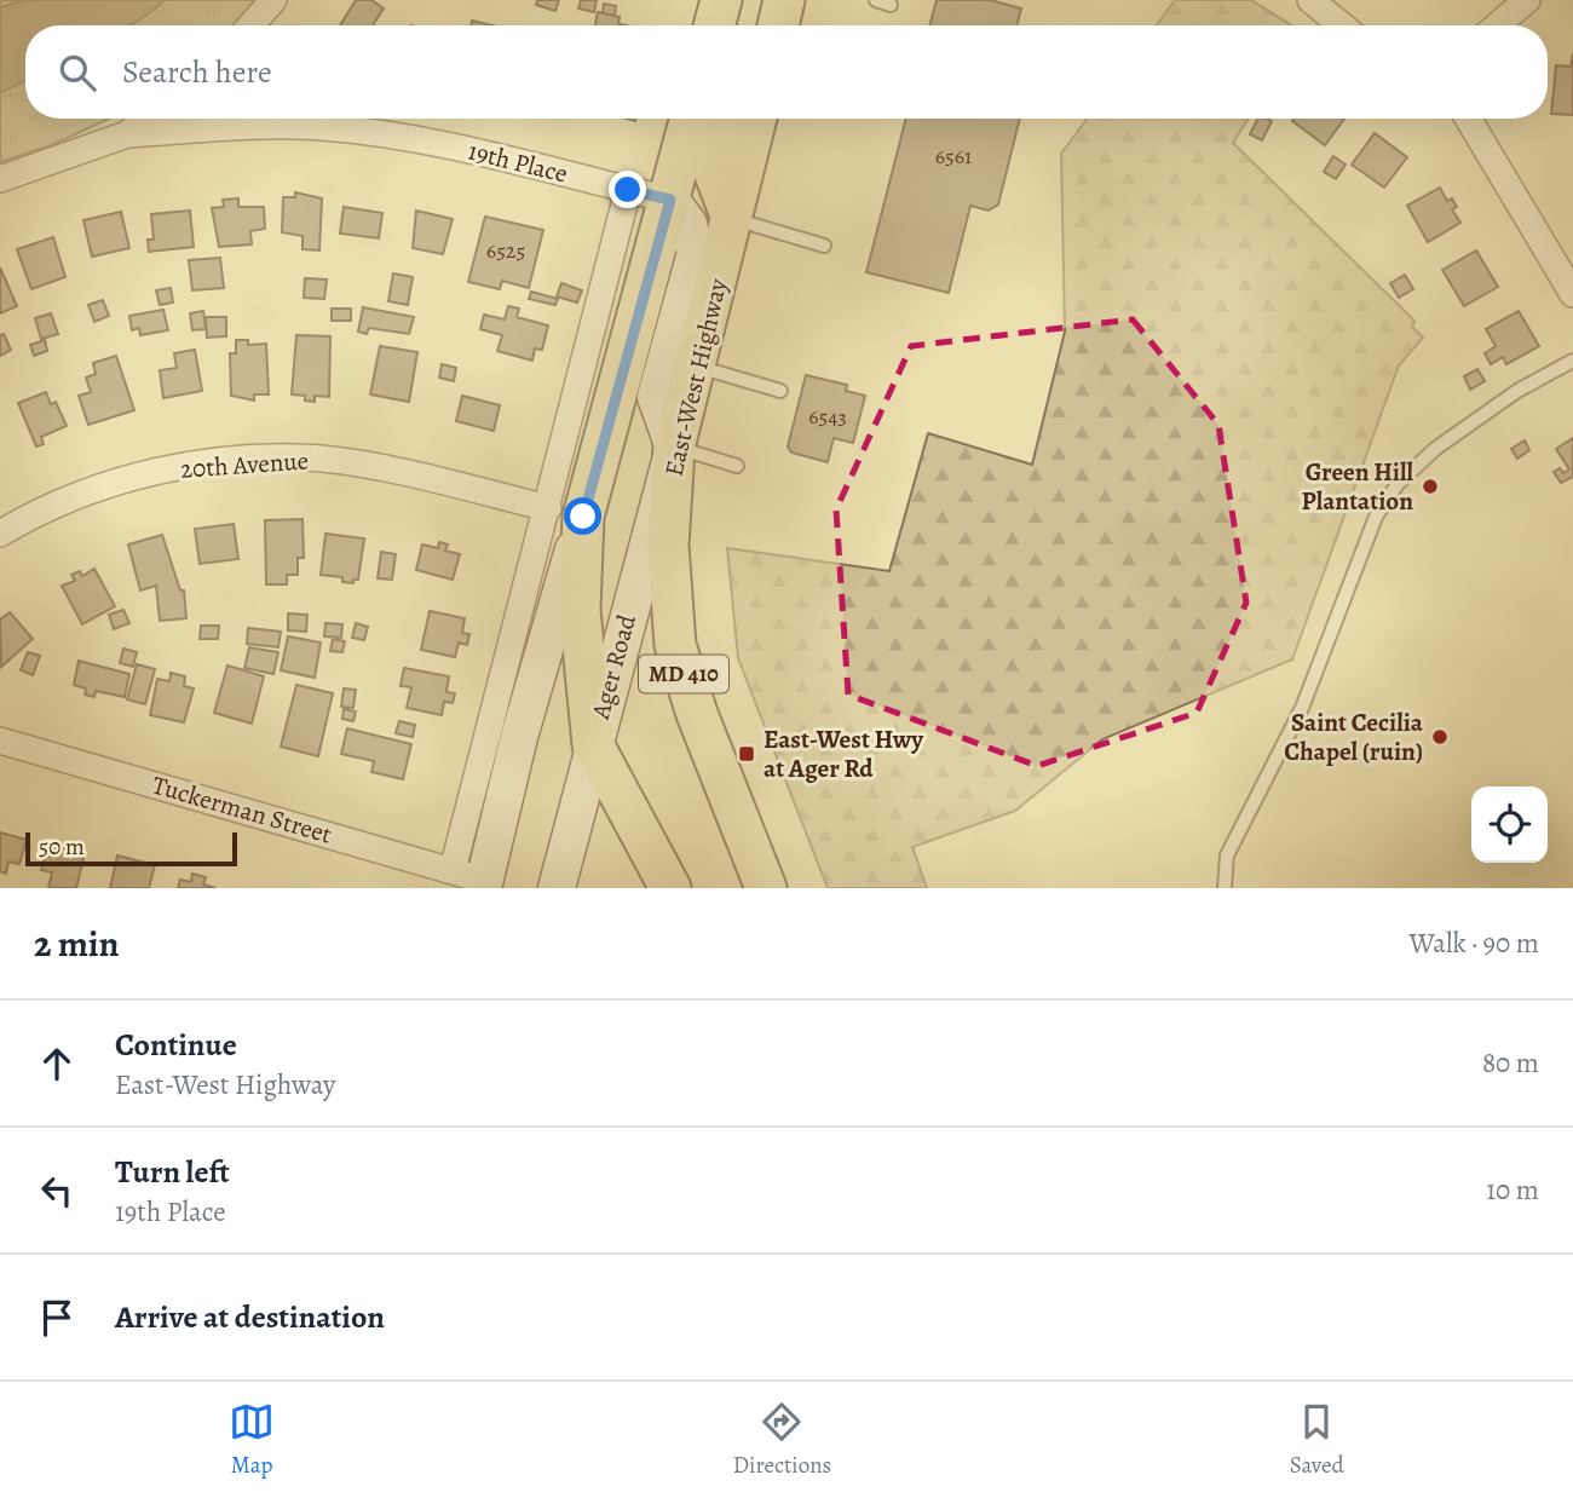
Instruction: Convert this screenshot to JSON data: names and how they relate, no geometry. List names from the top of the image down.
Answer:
{
  "streets": {
    "main road": ["East-West Highway", "Ager Road", "MD 410"],
    "street": ["19th Place", "20th Avenue", "Tuckerman Street"]
  },
  "crossings": [
    ["East-West Highway", "Ager Road"]
  ],
  "places": {
    "other": ["Green Hill Plantation", "Saint Cecilia Chapel (ruin)"],
    "transit": ["East-West Hwy at Ager Rd"]
  },
  "house_numbers": ["6561", "6525", "6543"],
  "scale_bar": "50 m",
  "page": {
    "search": "Search here",
    "scale": "50 m",
    "heading": ["2 min", "Walk · 90 m"],
    "list": [
      ["Continue", "East-West Highway", "80 m"],
      ["Turn left", "19th Place", "10 m"],
      "Arrive at destination"
    ],
    "nav": ["Map", "Directions", "Saved"]
  }
}
